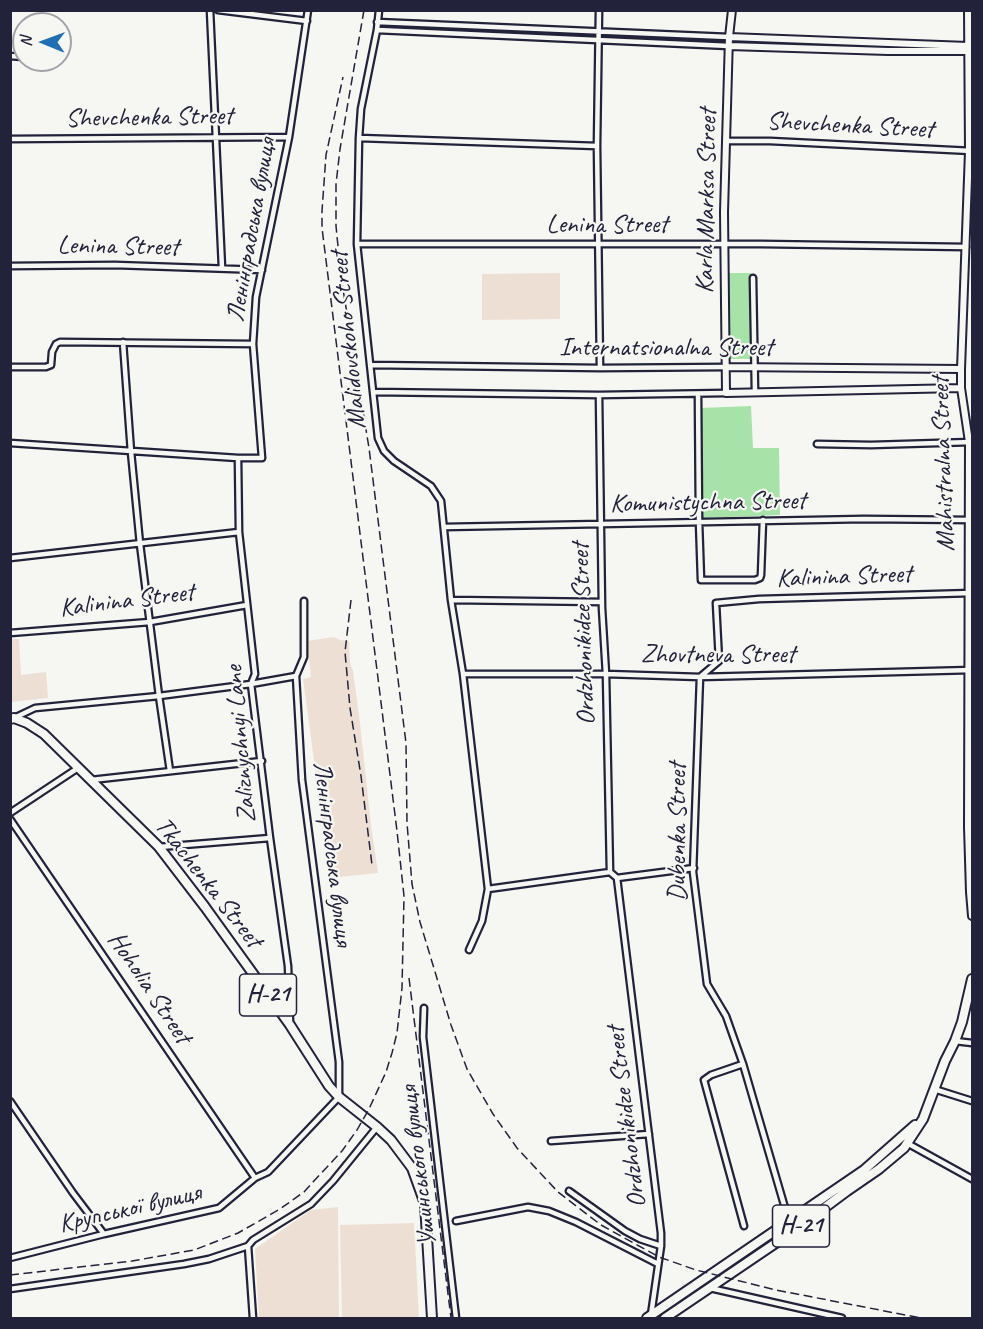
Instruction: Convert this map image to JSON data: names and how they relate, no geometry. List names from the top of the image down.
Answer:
{
  "streets": {
    "main road": ["Tkachenka Street", "Н-21"],
    "street": [
      "Shevchenka Street",
      "Karla Marksa Street",
      "Lenina Street",
      "Ленінградська вулиця",
      "Malidovskoho Street",
      "Internatsionalna Street",
      "Mahistralna Street",
      "Komunistychna Street",
      "Kalinina Street",
      "Ordzhonikidze Street",
      "Zhovtneva Street",
      "Zaliznychnyi Lane",
      "Dubenka Street",
      "Hoholia Street",
      "Ушинського вулиця",
      "Крупської вулиця"
    ]
  },
  "crossings": [
    ["Shevchenka Street", "Karla Marksa Street"],
    ["Shevchenka Street", "Ленінградська вулиця"],
    ["Shevchenka Street", "Mahistralna Street"],
    ["Karla Marksa Street", "Lenina Street"],
    ["Karla Marksa Street", "Internatsionalna Street"],
    ["Lenina Street", "Ленінградська вулиця"],
    ["Lenina Street", "Malidovskoho Street"],
    ["Lenina Street", "Mahistralna Street"],
    ["Ленінградська вулиця", "Zaliznychnyi Lane"],
    ["Ленінградська вулиця", "Tkachenka Street"],
    ["Ленінградська вулиця", "Крупської вулиця"],
    ["Malidovskoho Street", "Internatsionalna Street"],
    ["Malidovskoho Street", "Komunistychna Street"],
    ["Malidovskoho Street", "Zhovtneva Street"],
    ["Internatsionalna Street", "Mahistralna Street"],
    ["Internatsionalna Street", "Ordzhonikidze Street"],
    ["Mahistralna Street", "Komunistychna Street"],
    ["Mahistralna Street", "Kalinina Street"],
    ["Mahistralna Street", "Zhovtneva Street"],
    ["Komunistychna Street", "Ordzhonikidze Street"],
    ["Kalinina Street", "Zhovtneva Street"],
    ["Kalinina Street", "Zaliznychnyi Lane"],
    ["Kalinina Street", "Dubenka Street"],
    ["Ordzhonikidze Street", "Zhovtneva Street"],
    ["Zhovtneva Street", "Dubenka Street"],
    ["Zaliznychnyi Lane", "Tkachenka Street"],
    ["Dubenka Street", "Н-21"],
    ["Tkachenka Street", "Крупської вулиця"],
    ["Hoholia Street", "Крупської вулиця"]
  ],
  "north": "left"
}
